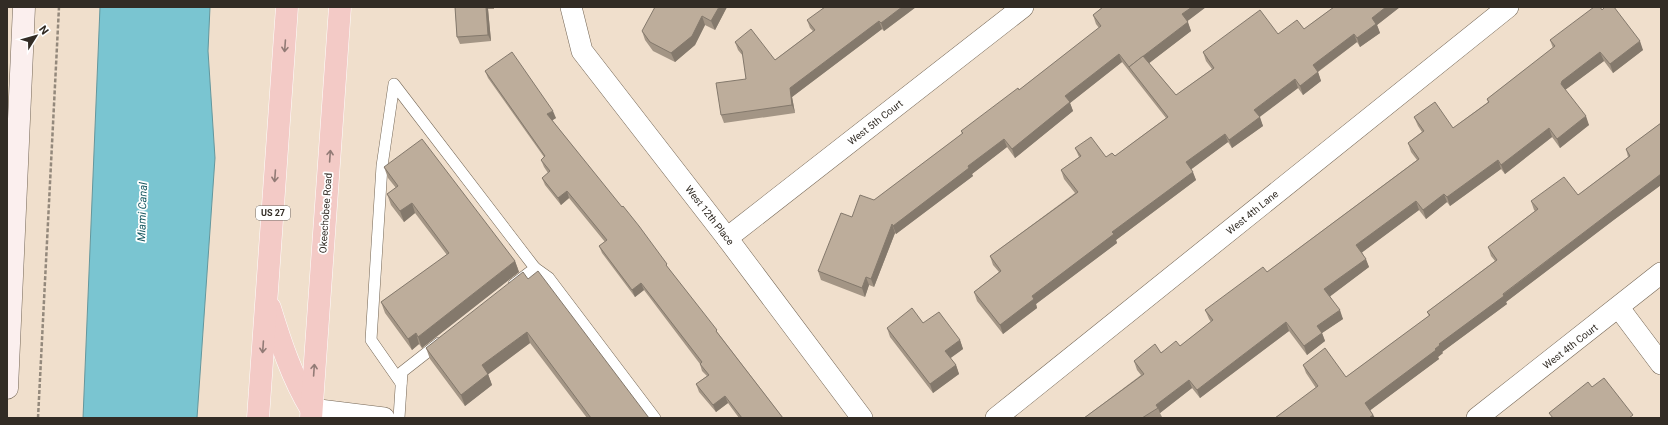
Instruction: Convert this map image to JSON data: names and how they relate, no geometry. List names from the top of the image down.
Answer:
{
  "streets": {
    "highway": ["US 27", "Okeechobee Road"],
    "street": [
      "West 5th Court",
      "West 4th Lane",
      "West 12th Place",
      "West 4th Court"
    ]
  },
  "crossings": [
    ["West 5th Court", "West 12th Place"]
  ],
  "water": ["Miami Canal"],
  "north": "top right"
}
